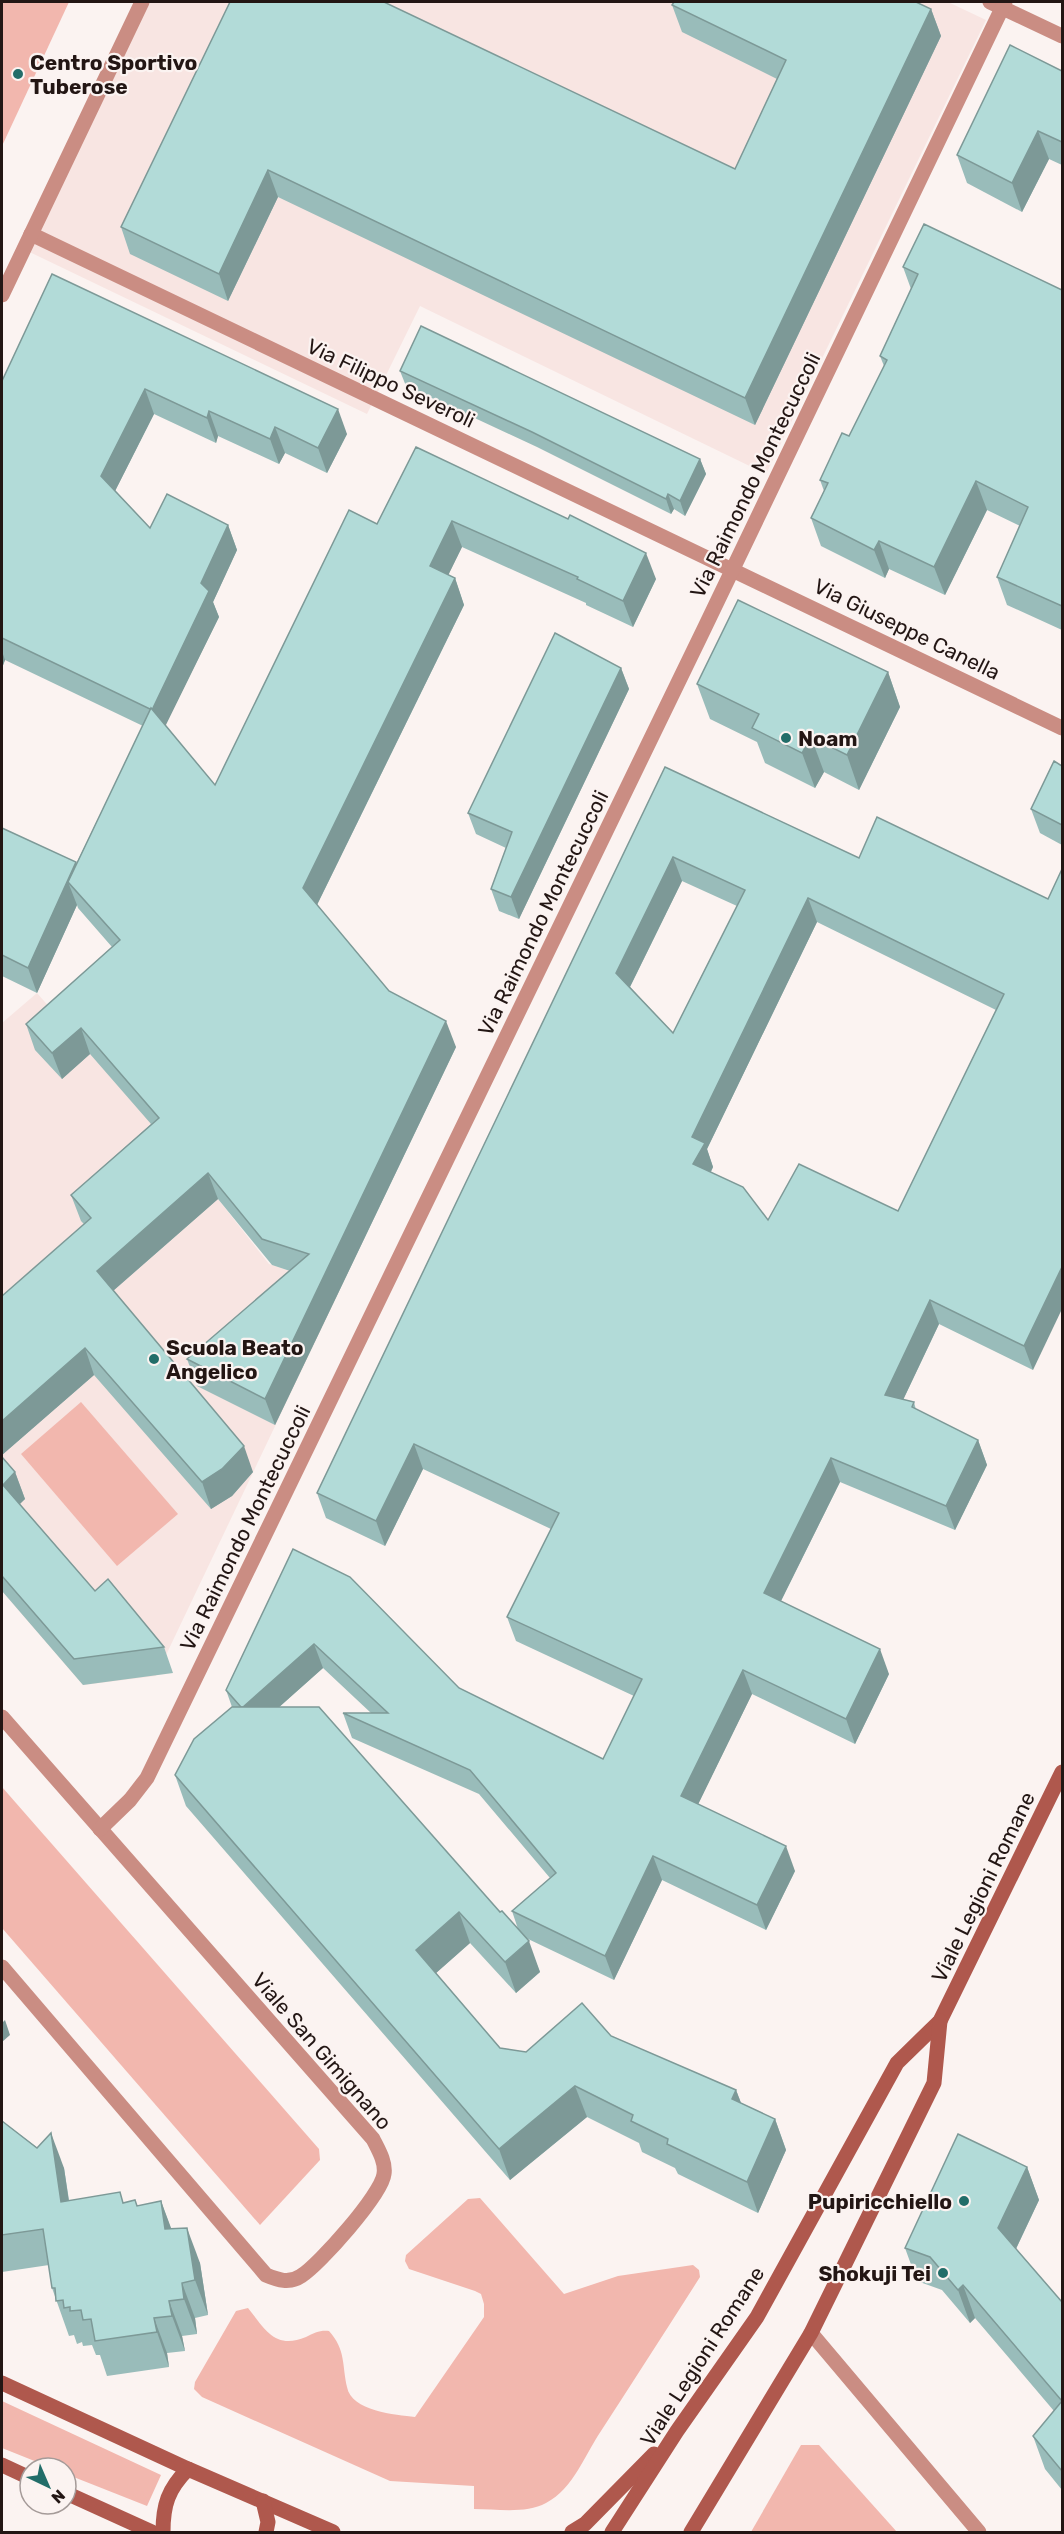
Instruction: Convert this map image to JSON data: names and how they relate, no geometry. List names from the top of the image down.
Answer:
{
  "streets": {
    "main road": ["Viale Legioni Romane"],
    "street": [
      "Via Filippo Severoli",
      "Via Raimondo Montecuccoli",
      "Via Giuseppe Canella",
      "Viale San Gimignano"
    ]
  },
  "crossings": [
    ["Via Filippo Severoli", "Via Raimondo Montecuccoli"],
    ["Via Filippo Severoli", "Via Giuseppe Canella"],
    ["Via Raimondo Montecuccoli", "Via Giuseppe Canella"],
    ["Via Raimondo Montecuccoli", "Viale San Gimignano"]
  ],
  "places": [
    "Centro Sportivo Tuberose",
    "Noam",
    "Scuola Beato Angelico",
    "Pupiricchiello",
    "Shokuji Tei"
  ],
  "north": "bottom right"
}
